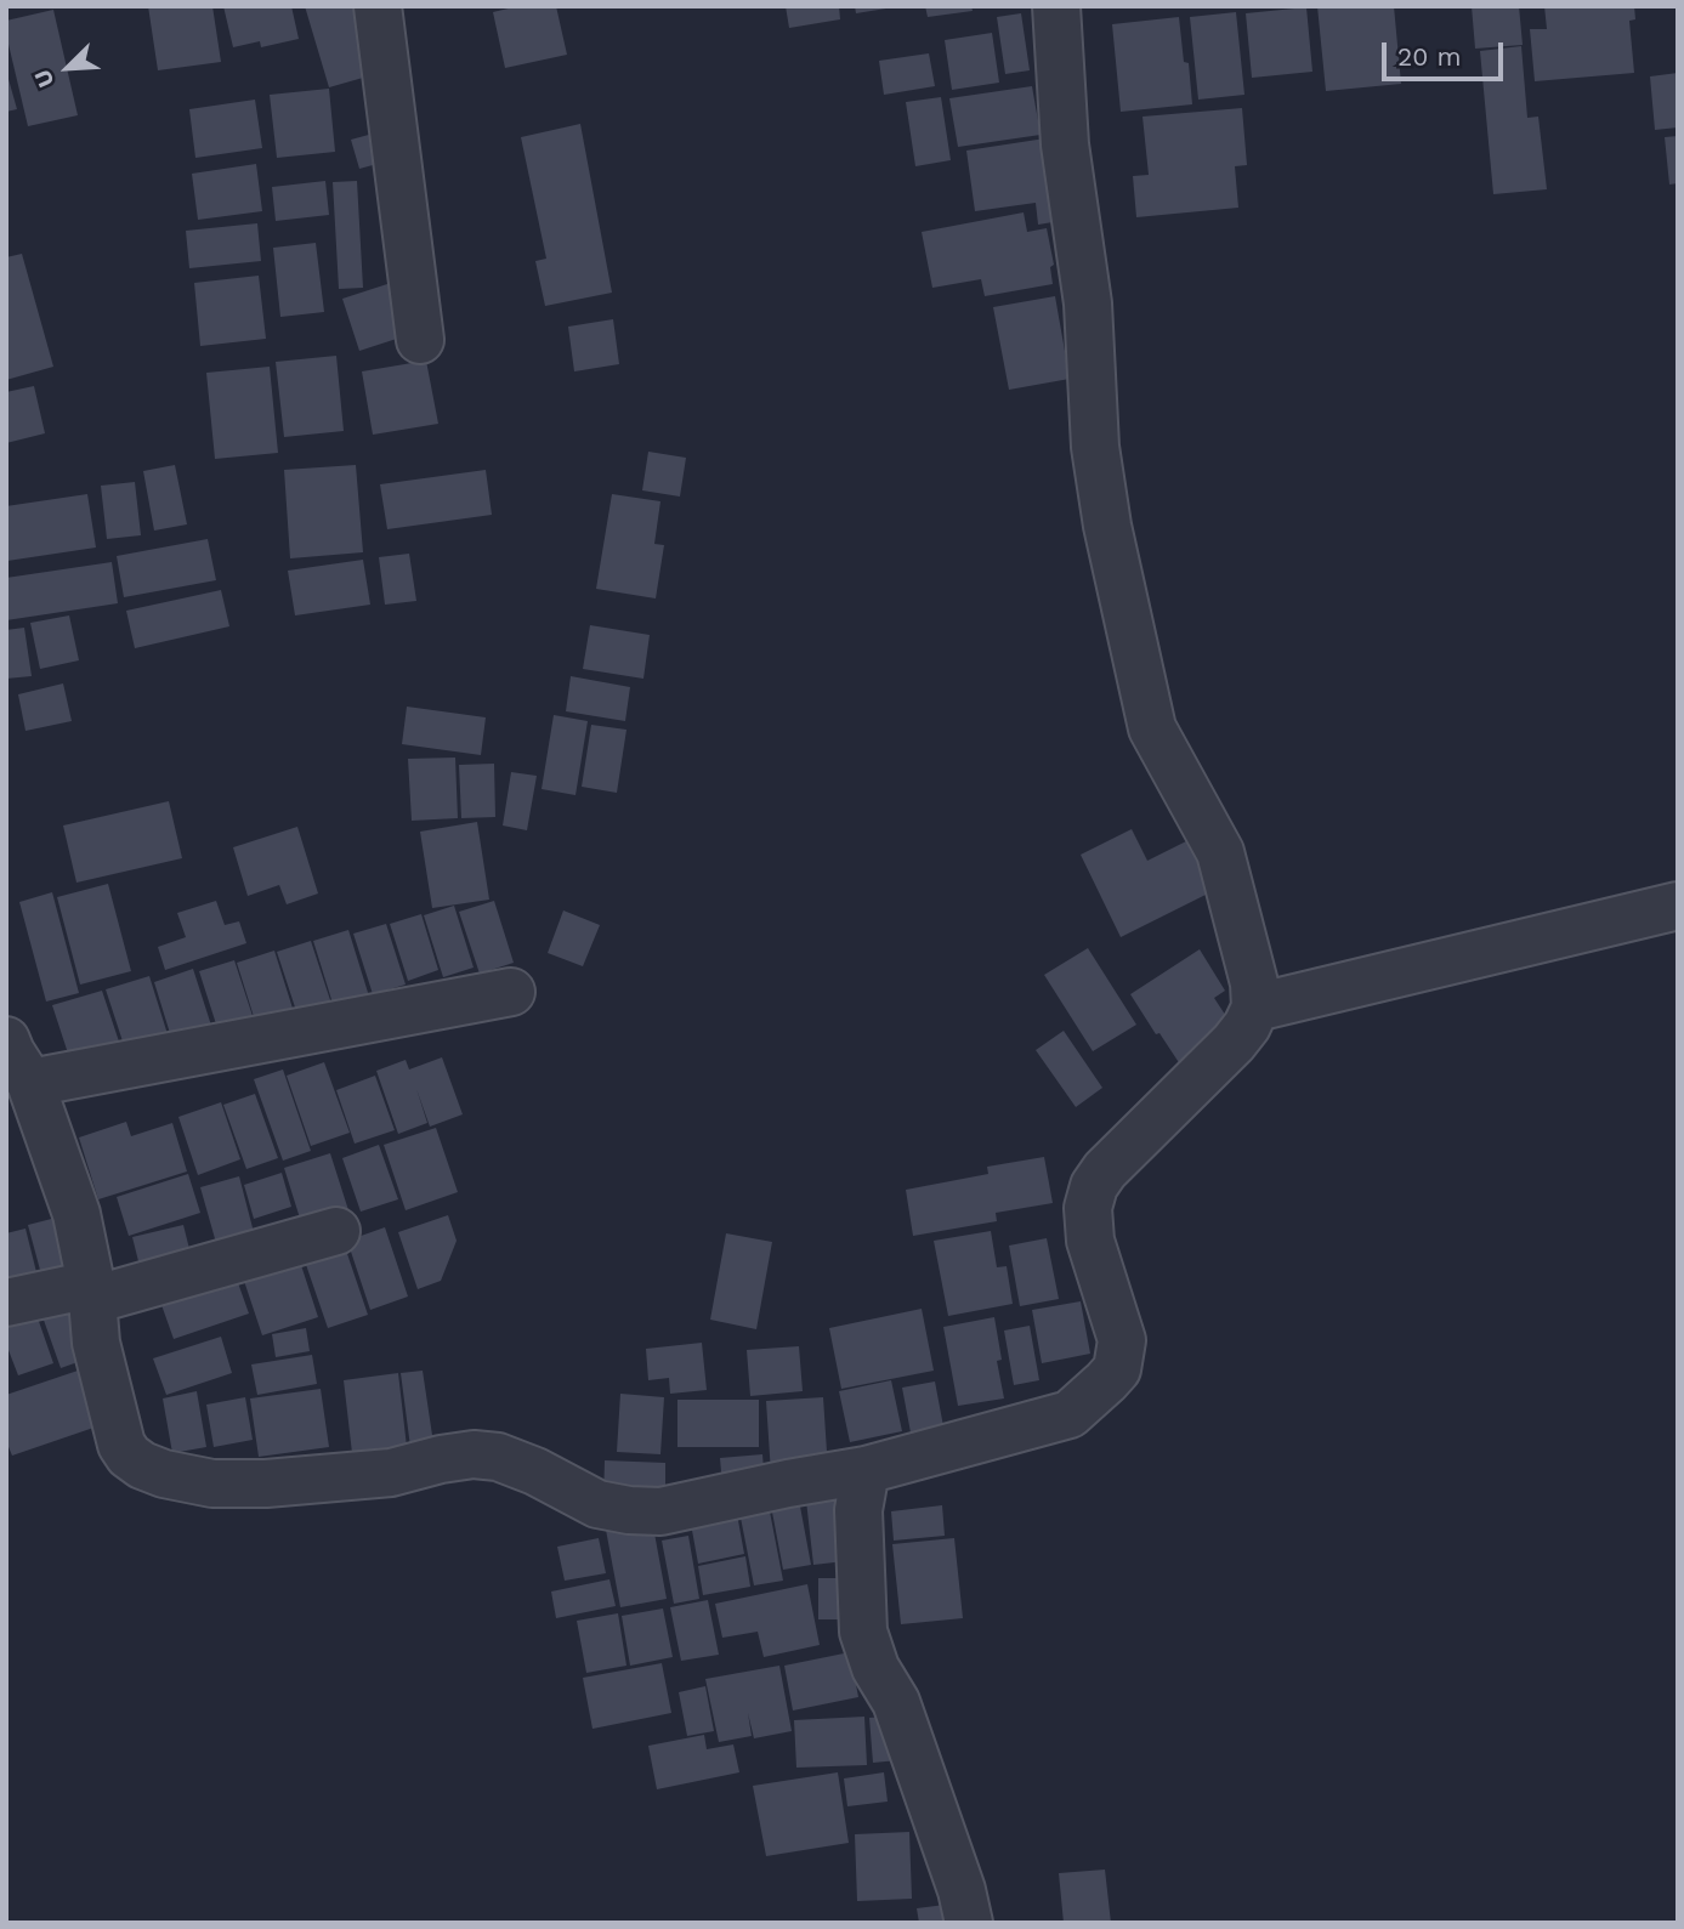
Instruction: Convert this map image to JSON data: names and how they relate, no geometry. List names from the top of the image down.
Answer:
{
  "scale_bar": "20 m",
  "north": "bottom left"
}
